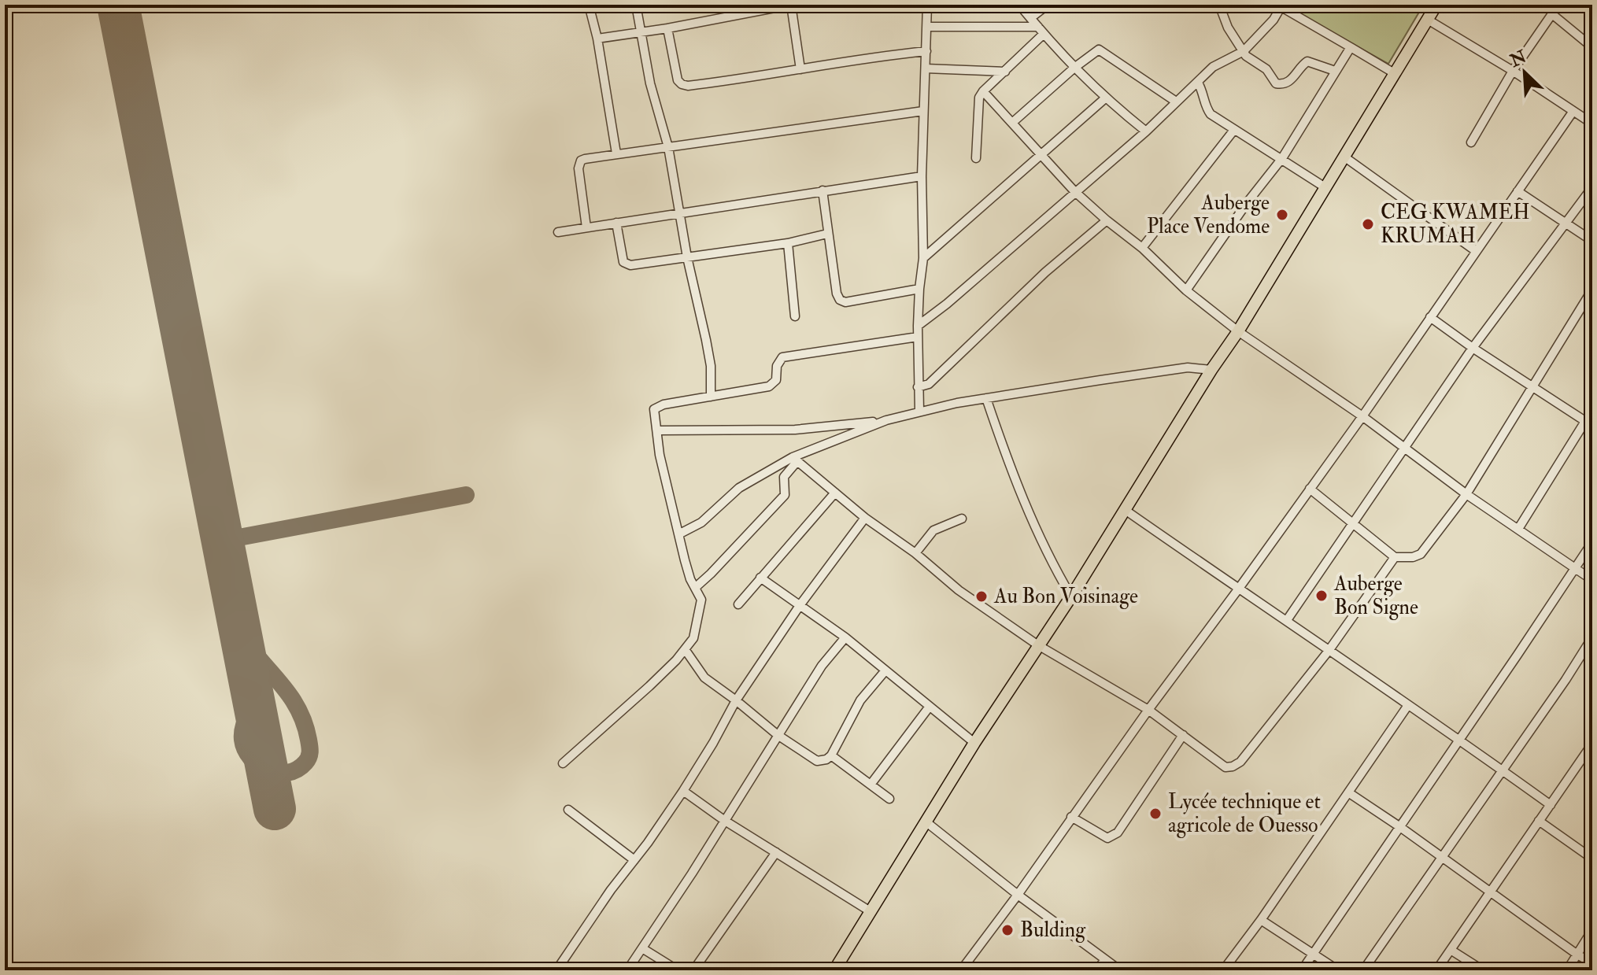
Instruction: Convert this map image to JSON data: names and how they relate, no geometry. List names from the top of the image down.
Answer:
{
  "places": [
    "Auberge Place Vendome",
    "CEG KWAMEH KRUMAH",
    "Auberge Bon Signe",
    "Au Bon Voisinage",
    "Lycée technique et agricole de Ouesso",
    "Bulding"
  ],
  "north": "top left"
}
